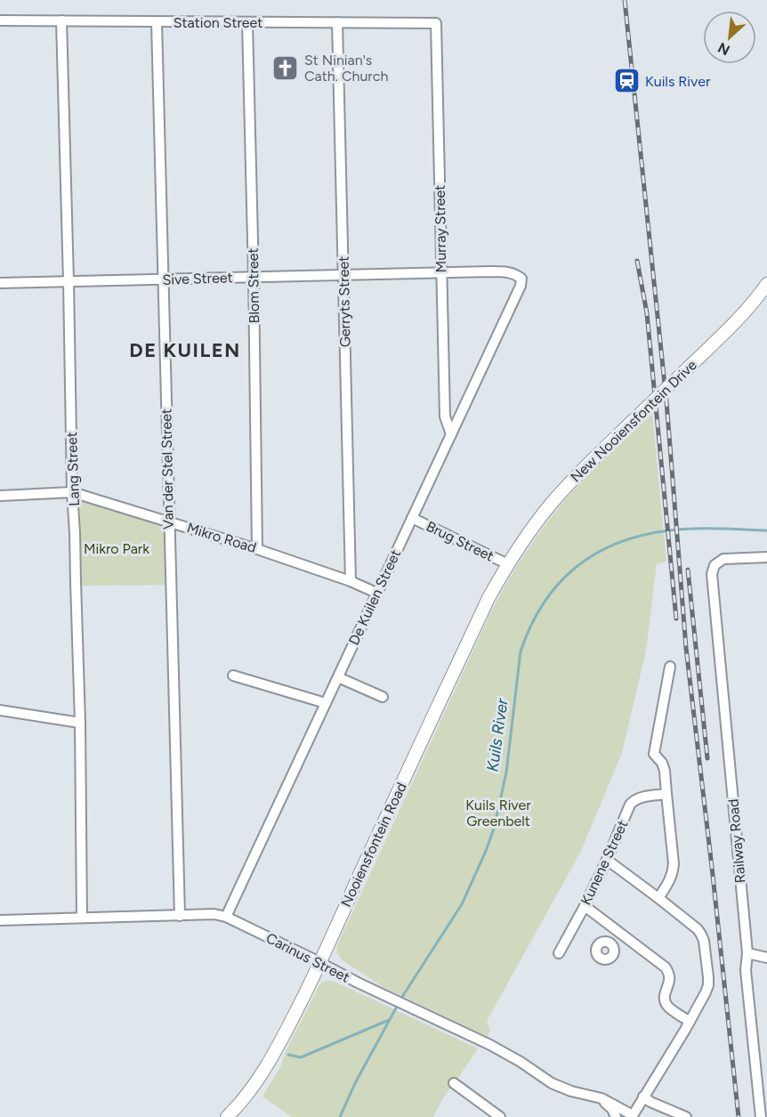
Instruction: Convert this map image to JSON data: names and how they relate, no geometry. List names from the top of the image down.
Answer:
{
  "streets": {
    "street": [
      "Station Street",
      "Murray Street",
      "Sive Street",
      "Blom Street",
      "Gerryts Street",
      "New Nooiensfontein Drive",
      "Lang Street",
      "Van der Stel Street",
      "Mikro Road",
      "Brug Street",
      "De Kuilen Street",
      "Railway Road",
      "Nooiensfontein Road",
      "Kunene Street",
      "Carinus Street"
    ]
  },
  "crossings": [
    ["Station Street", "Murray Street"],
    ["Station Street", "Blom Street"],
    ["Station Street", "Gerryts Street"],
    ["Station Street", "Lang Street"],
    ["Station Street", "Van der Stel Street"],
    ["Murray Street", "Sive Street"],
    ["Murray Street", "De Kuilen Street"],
    ["Sive Street", "Blom Street"],
    ["Sive Street", "Gerryts Street"],
    ["Sive Street", "Lang Street"],
    ["Sive Street", "Van der Stel Street"],
    ["Sive Street", "De Kuilen Street"],
    ["Blom Street", "Mikro Road"],
    ["Gerryts Street", "Mikro Road"],
    ["New Nooiensfontein Drive", "Brug Street"],
    ["New Nooiensfontein Drive", "Nooiensfontein Road"],
    ["Lang Street", "Mikro Road"],
    ["Lang Street", "Carinus Street"],
    ["Van der Stel Street", "Mikro Road"],
    ["Van der Stel Street", "Carinus Street"],
    ["Mikro Road", "De Kuilen Street"],
    ["Brug Street", "De Kuilen Street"],
    ["Brug Street", "Nooiensfontein Road"],
    ["De Kuilen Street", "Carinus Street"],
    ["Nooiensfontein Road", "Carinus Street"]
  ],
  "districts": ["DE KUILEN"],
  "water": ["Kuils River"],
  "parks": ["Mikro Park", "Kuils River Greenbelt"],
  "places": {
    "church": ["St Ninian's Cath. Church"],
    "station": ["Kuils River"]
  },
  "north": "bottom left"
}
